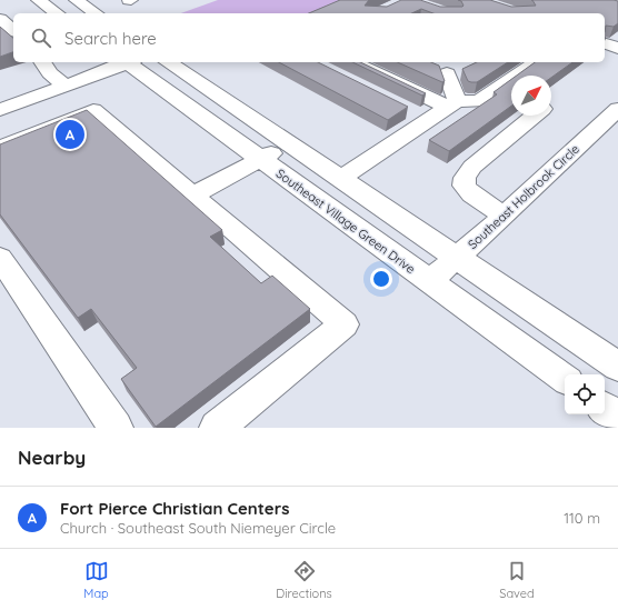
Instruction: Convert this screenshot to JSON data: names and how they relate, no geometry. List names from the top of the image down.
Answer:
{
  "streets": {
    "street": ["Southeast Holbrook Circle", "Southeast Village Green Drive"]
  },
  "crossings": [
    ["Southeast Holbrook Circle", "Southeast Village Green Drive"]
  ],
  "north": "top right",
  "page": {
    "search": "Search here",
    "pins": "A",
    "heading": "Nearby",
    "list": [
      {
        "mark": "A",
        "name": "Fort Pierce Christian Centers",
        "note": "Church · Southeast South Niemeyer Circle",
        "value": "110 m"
      }
    ],
    "nav": ["Map", "Directions", "Saved"]
  }
}
